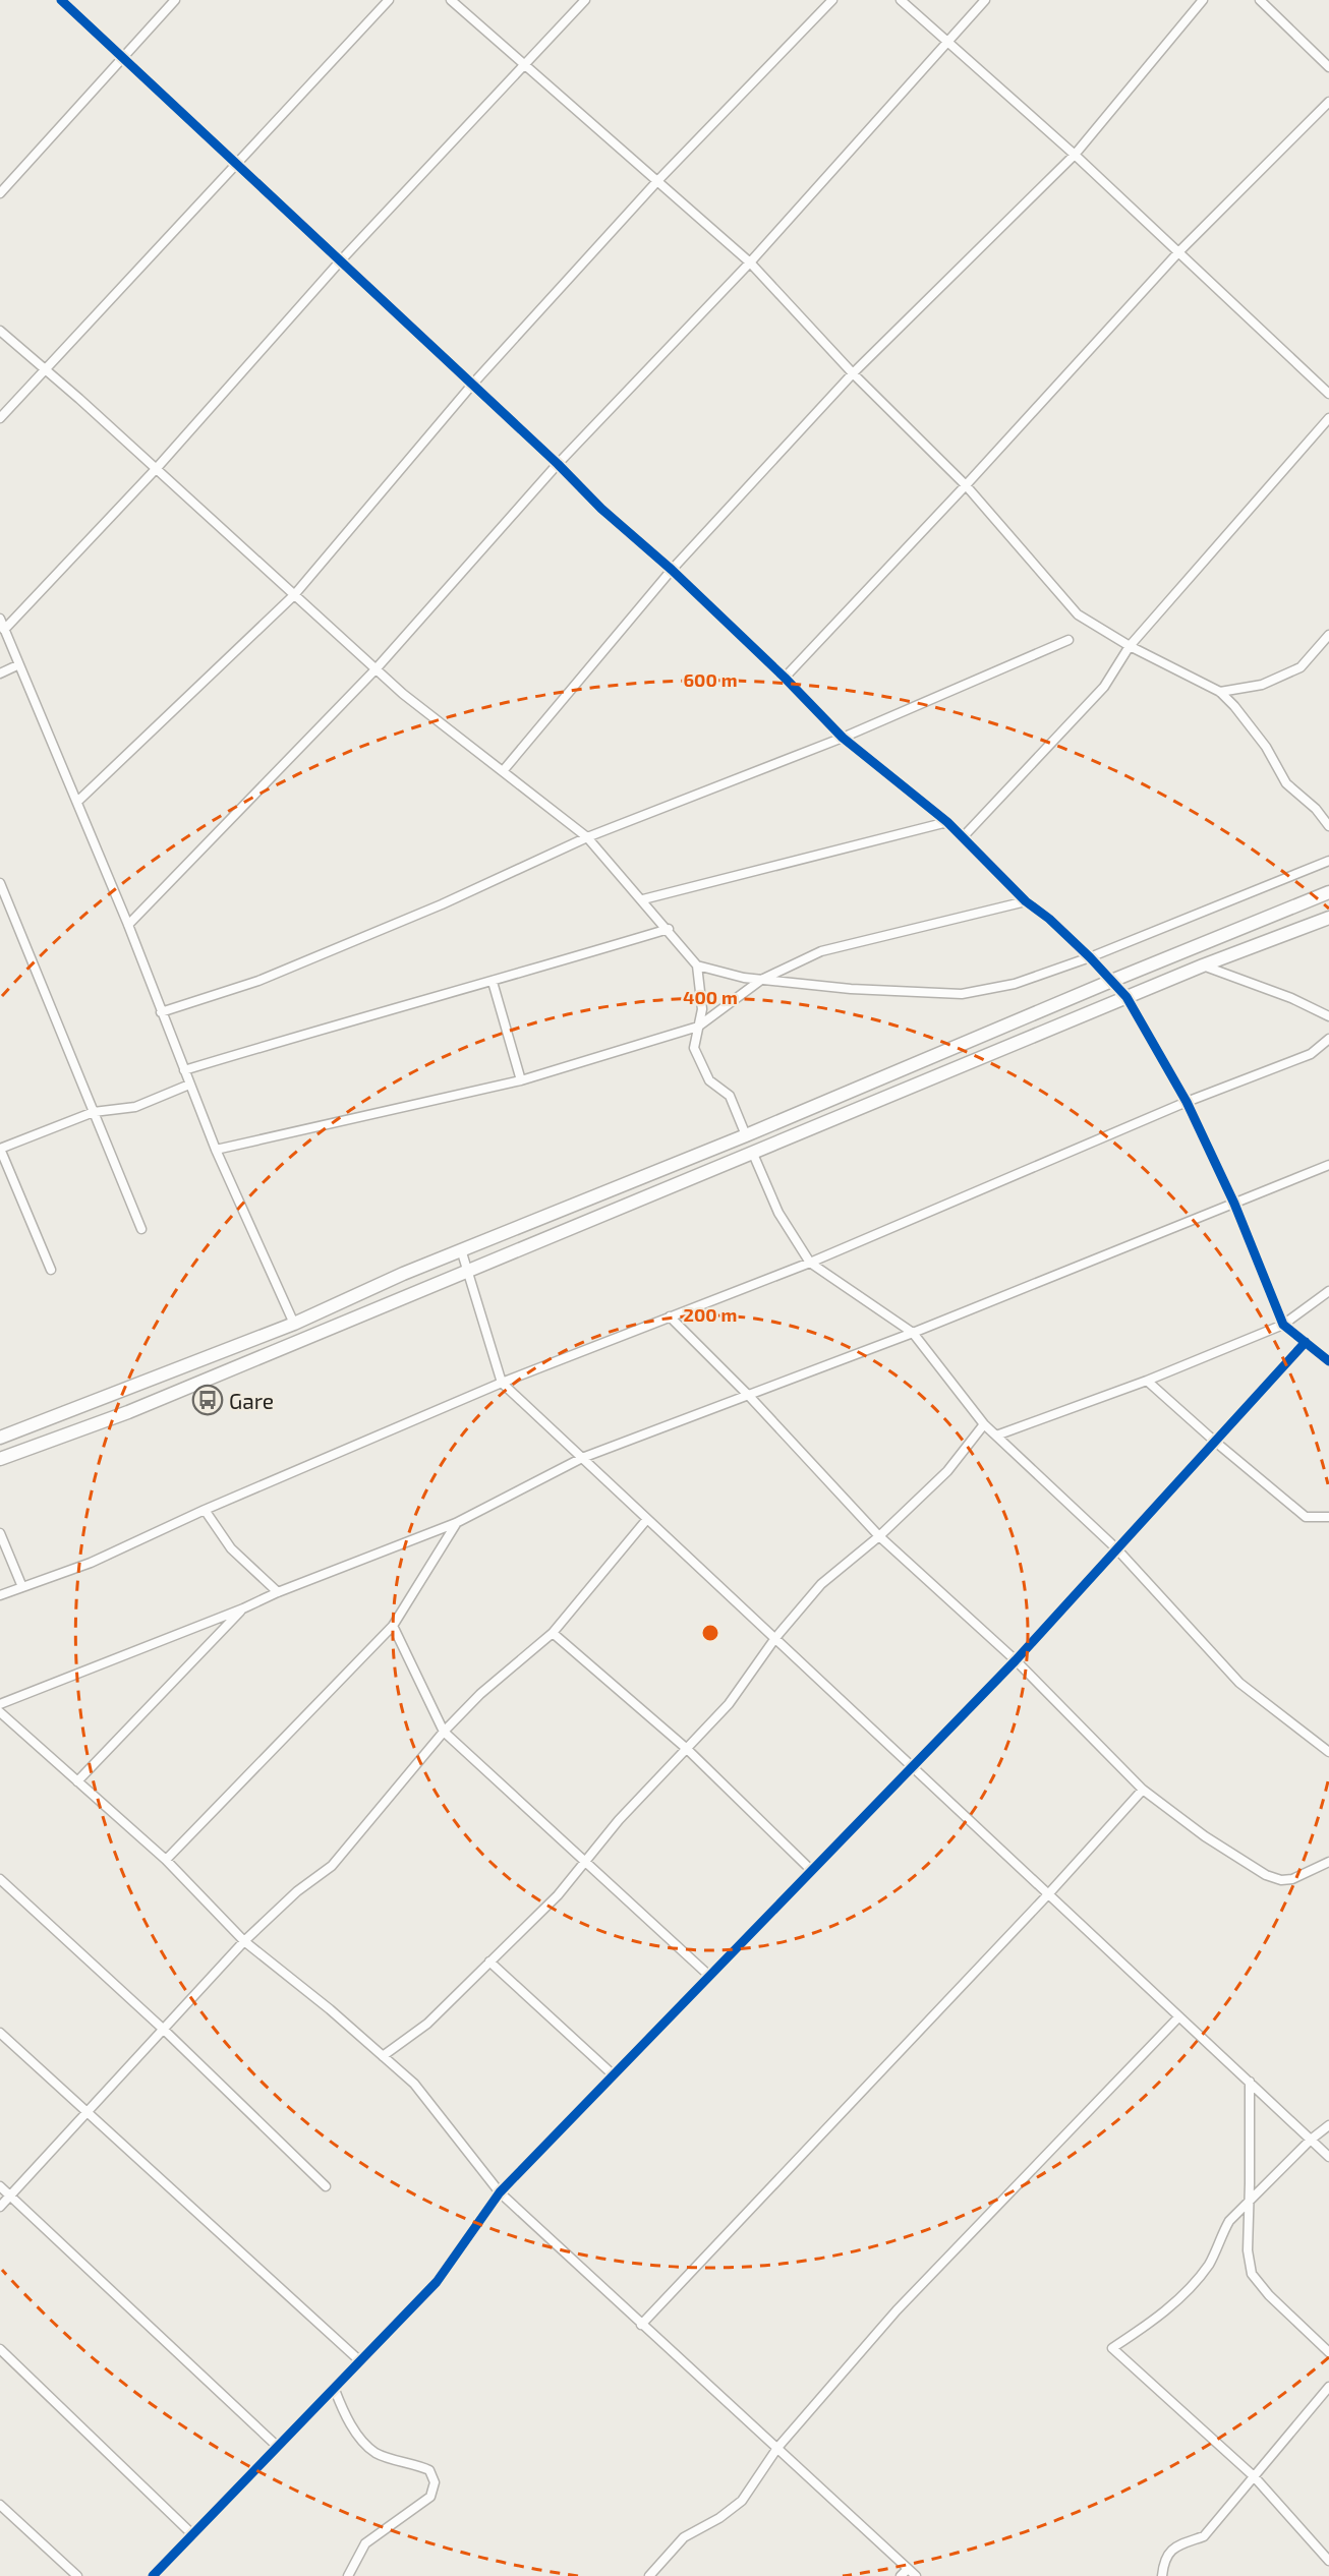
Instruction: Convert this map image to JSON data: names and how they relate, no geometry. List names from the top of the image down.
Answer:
{
  "places": {
    "bus stop": ["Gare"]
  },
  "rings": ["600 m", "400 m", "200 m"]
}
